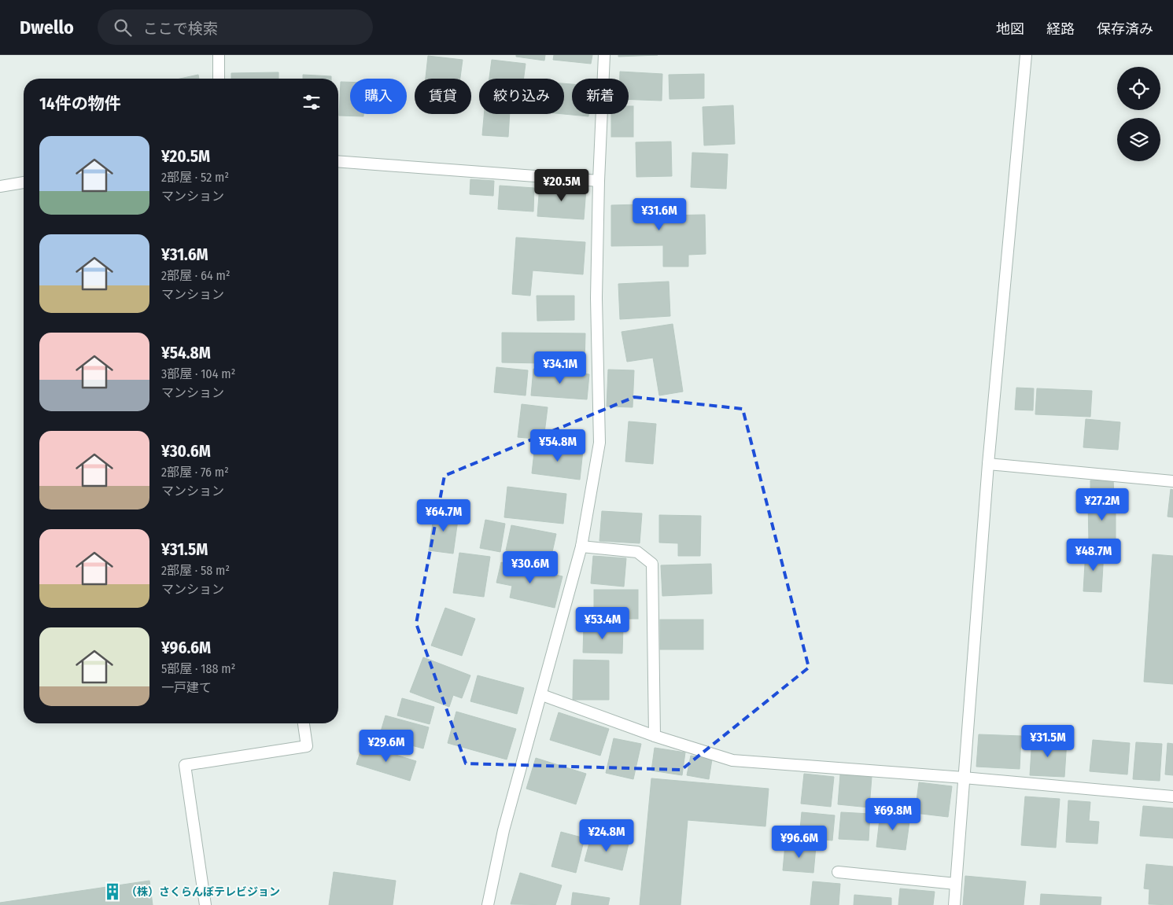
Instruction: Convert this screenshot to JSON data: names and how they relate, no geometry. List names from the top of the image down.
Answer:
{
  "places": {
    "building": ["（株）さくらんぼテレビジョン"]
  },
  "page": {
    "header": "Dwello",
    "search": "ここで検索",
    "nav": ["地図", "経路", "保存済み"],
    "chip": [
      "購入",
      "賃貸",
      "絞り込み",
      "新着"
    ],
    "heading": "14件の物件",
    "list": [
      {
        "name": "¥20.5M",
        "note": "2部屋 · 52 m² · マンション"
      },
      {
        "name": "¥31.6M",
        "note": "2部屋 · 64 m² · マンション"
      },
      {
        "name": "¥54.8M",
        "note": "3部屋 · 104 m² · マンション"
      },
      {
        "name": "¥30.6M",
        "note": "2部屋 · 76 m² · マンション"
      },
      {
        "name": "¥31.5M",
        "note": "2部屋 · 58 m² · マンション"
      },
      {
        "name": "¥96.6M",
        "note": "5部屋 · 188 m² · 一戸建て"
      }
    ],
    "price": [
      "¥20.5M",
      "¥31.6M",
      "¥34.1M",
      "¥54.8M",
      "¥27.2M",
      "¥64.7M",
      "¥48.7M",
      "¥30.6M",
      "¥53.4M",
      "¥31.5M",
      "¥29.6M",
      "¥69.8M",
      "¥24.8M",
      "¥96.6M"
    ]
  }
}
